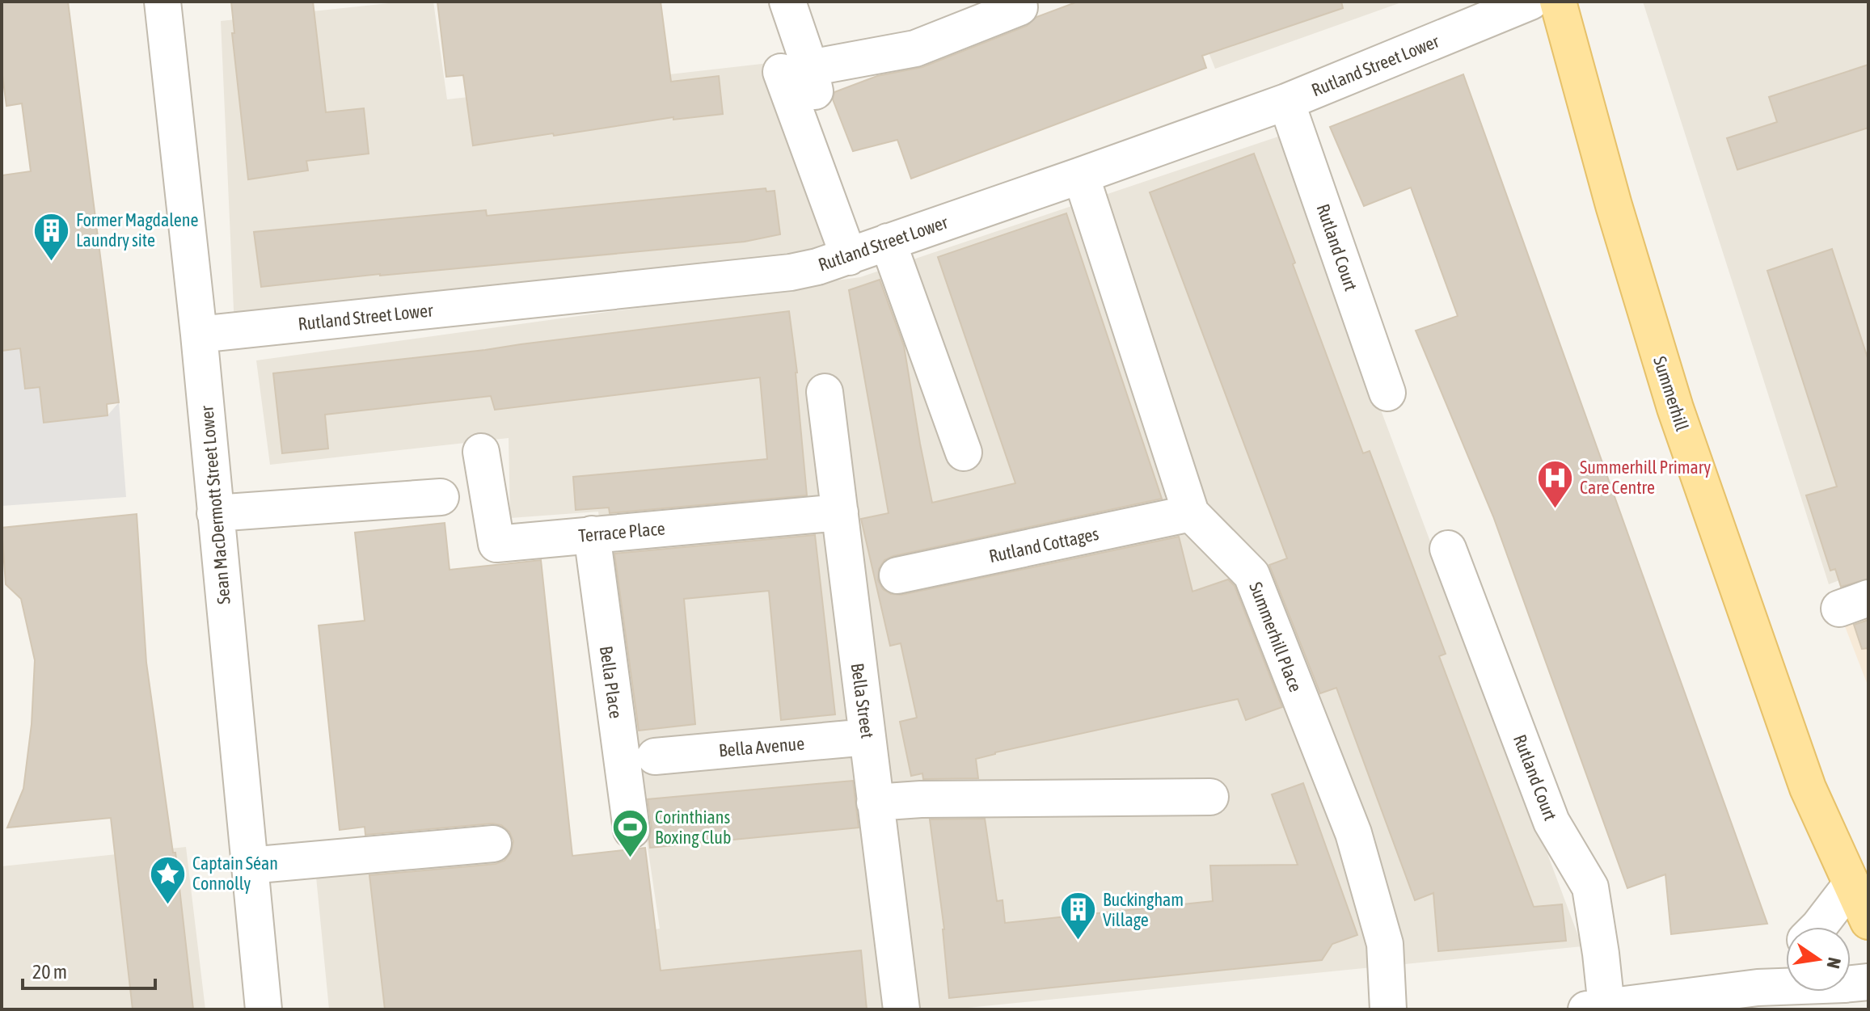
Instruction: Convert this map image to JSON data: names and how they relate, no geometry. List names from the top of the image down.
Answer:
{
  "streets": {
    "main road": ["Summerhill"],
    "street": [
      "Rutland Street Lower",
      "Rutland Court",
      "Sean MacDermott Street Lower",
      "Terrace Place",
      "Rutland Cottages",
      "Summerhill Place",
      "Bella Place",
      "Bella Street",
      "Bella Avenue"
    ]
  },
  "crossings": [
    ["Rutland Street Lower", "Rutland Court"],
    ["Rutland Street Lower", "Sean MacDermott Street Lower"],
    ["Rutland Street Lower", "Summerhill Place"],
    ["Terrace Place", "Bella Place"],
    ["Terrace Place", "Bella Street"],
    ["Rutland Cottages", "Summerhill Place"],
    ["Bella Street", "Bella Avenue"]
  ],
  "places": {
    "building": ["Former Magdalene Laundry site", "Buckingham Village"],
    "hospital": ["Summerhill Primary Care Centre"],
    "sports": ["Corinthians Boxing Club"],
    "place": ["Captain Séan Connolly"]
  },
  "scale_bar": "20 m",
  "north": "right"
}
